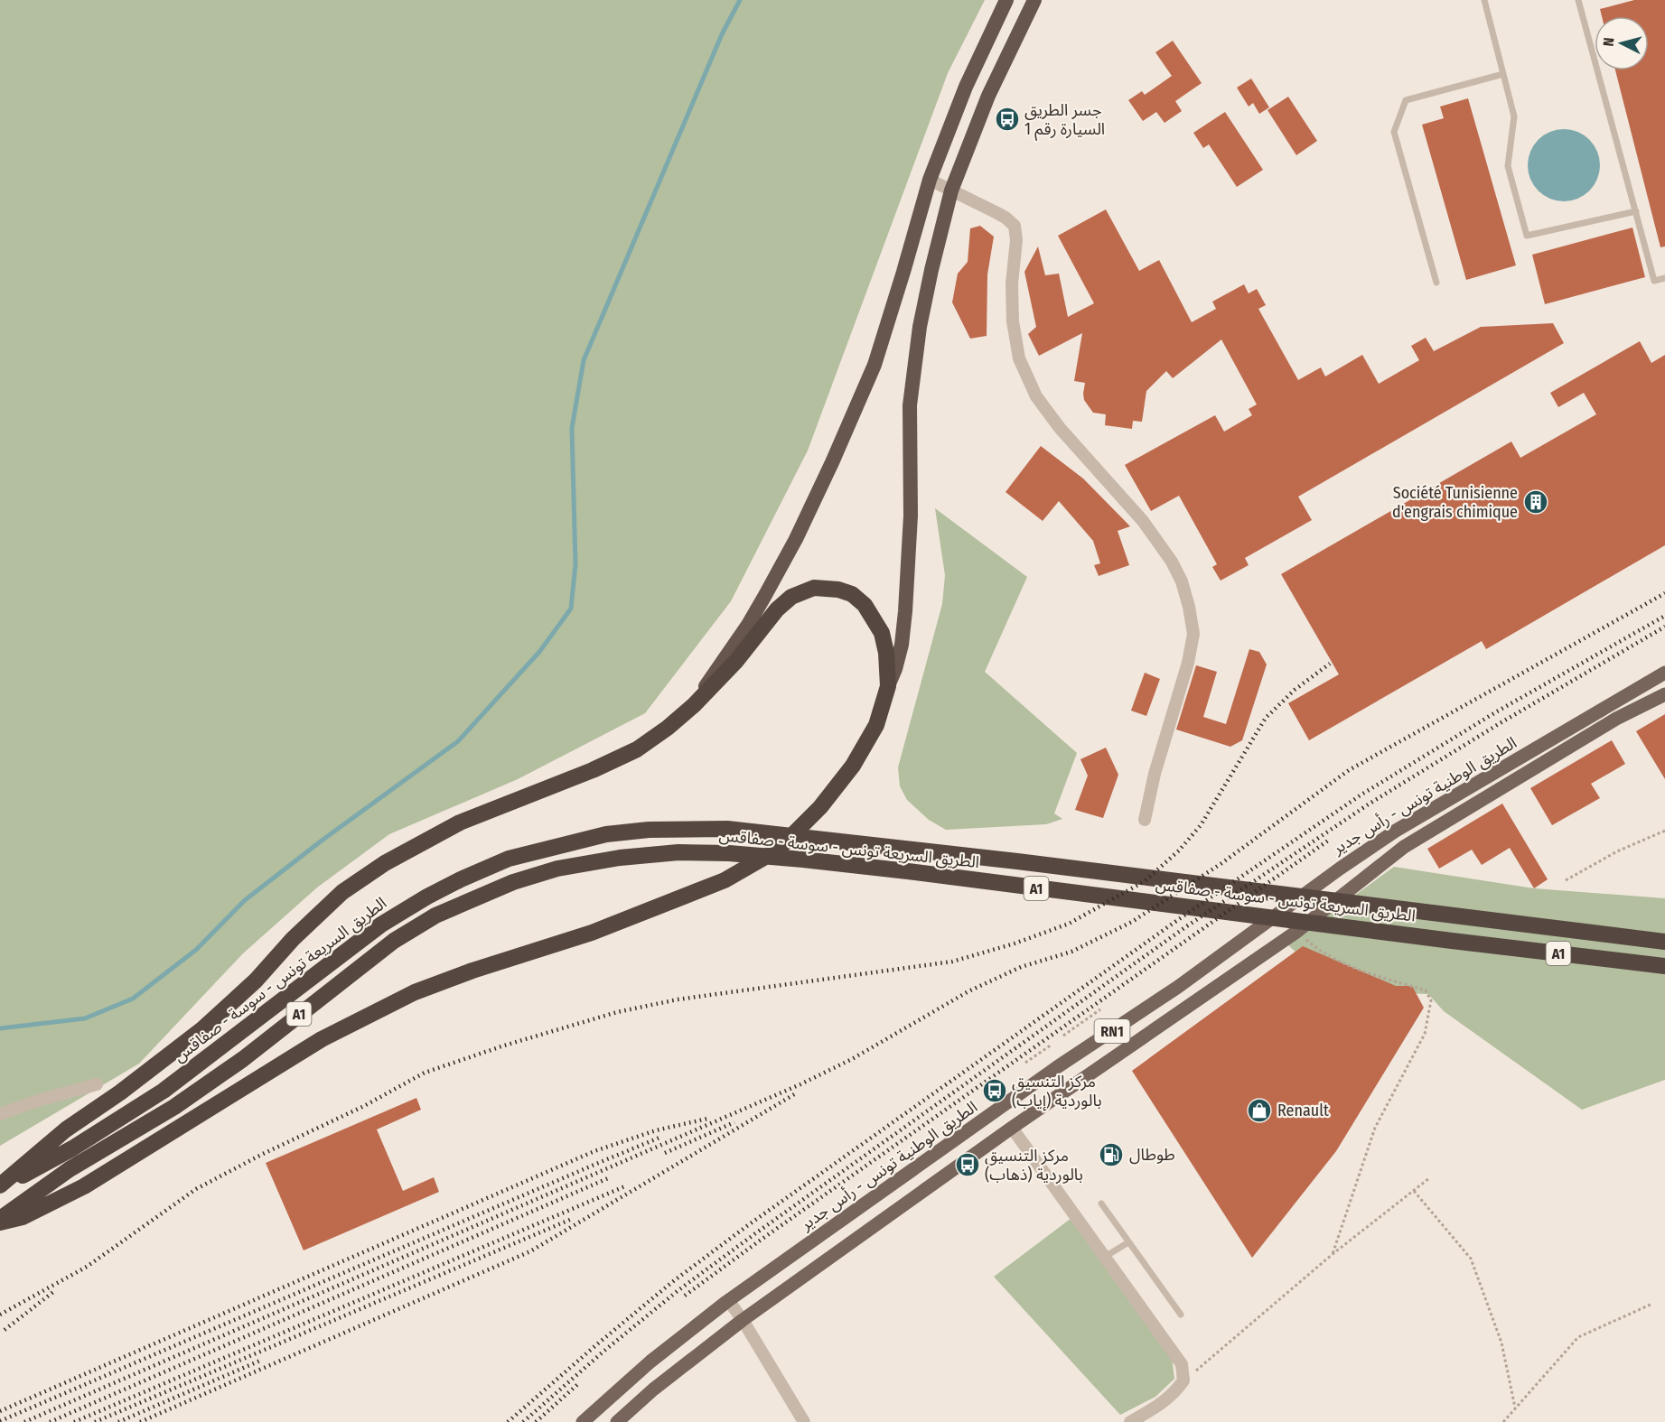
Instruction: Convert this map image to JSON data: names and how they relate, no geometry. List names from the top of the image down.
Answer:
{
  "streets": {
    "highway": ["الطريق السريعة تونس - سوسة - صفاقس", "A1"],
    "main road": ["الطريق الوطنية تونس - رأس جدير", "RN1"]
  },
  "places": {
    "bus stop": ["جسر الطريق السيارة رقم 1", "مركز التنسيق بالوردية (إياب)", "مركز التنسيق بالوردية (ذهاب)"],
    "building": ["Société Tunisienne d'engrais chimique"],
    "shop": ["Renault"],
    "fuel station": ["طوطال"]
  },
  "north": "left"
}
